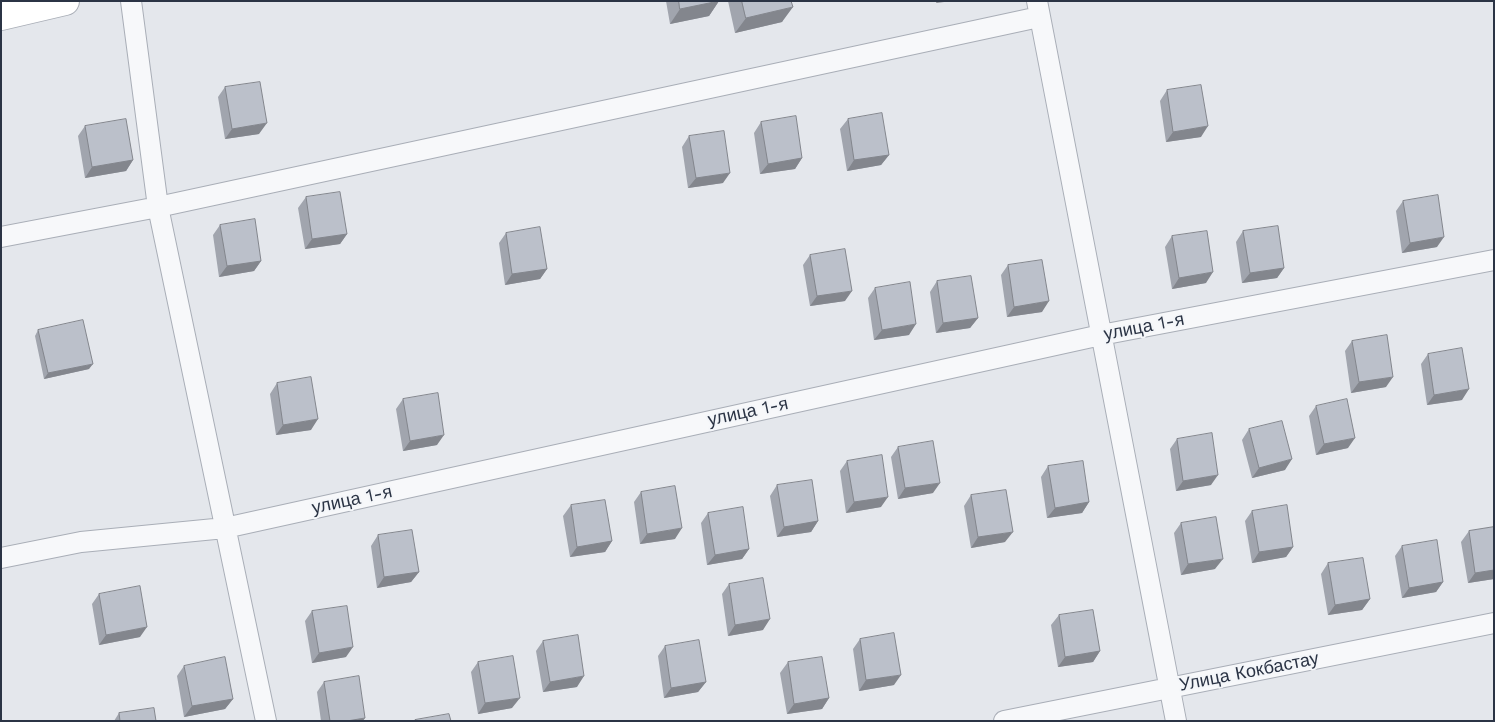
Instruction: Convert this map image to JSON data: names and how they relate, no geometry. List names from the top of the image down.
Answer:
{
  "streets": {
    "street": ["улица 1-я", "Улица Кокбастау"]
  }
}
